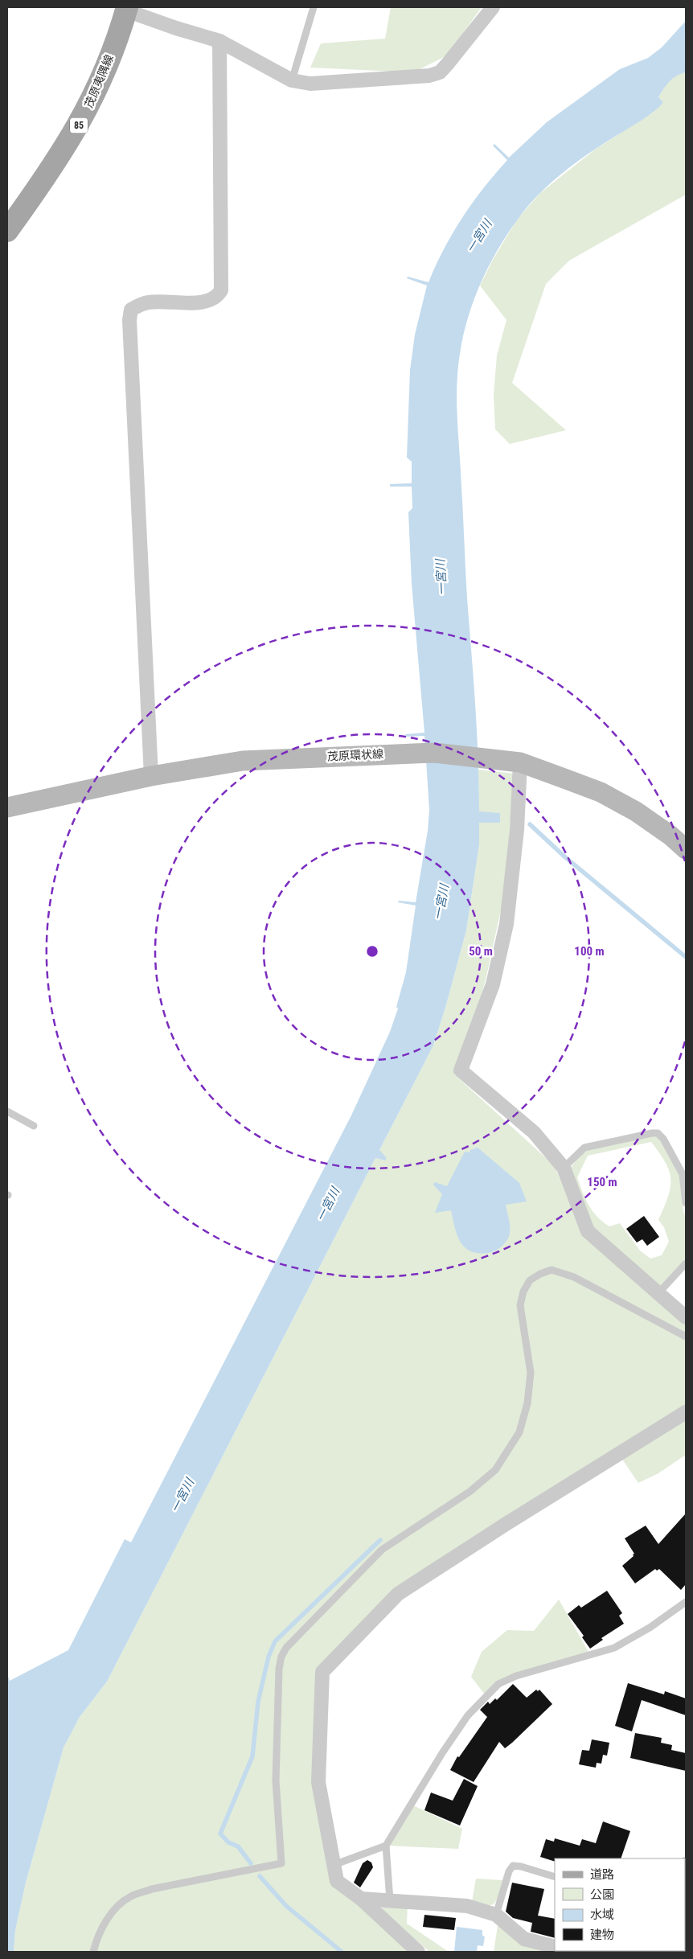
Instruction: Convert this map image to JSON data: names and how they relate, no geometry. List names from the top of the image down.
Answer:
{
  "streets": {
    "main road": ["茂原夷隅線", "85", "茂原環状線"]
  },
  "water": ["一宮川"],
  "legend": [
    "道路",
    "公園",
    "水域",
    "建物"
  ],
  "rings": ["50 m", "100 m", "150 m"]
}
